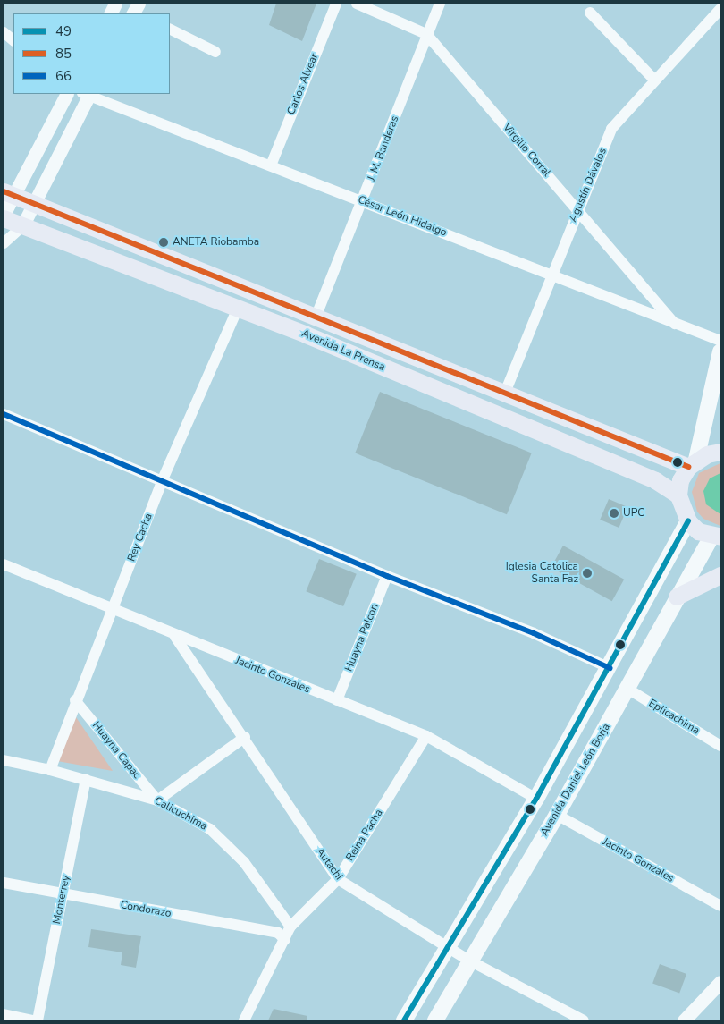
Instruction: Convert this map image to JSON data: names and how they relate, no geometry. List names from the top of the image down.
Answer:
{
  "streets": {
    "main road": ["Avenida La Prensa", "Avenida Daniel León Borja"],
    "street": [
      "Carlos Alvear",
      "J. M. Banderas",
      "Virgilio Corral",
      "Agustín Dávalos",
      "César León Hidalgo",
      "Rey Cacha",
      "Huayna Palcon",
      "Jacinto Gonzales",
      "Eplicachima",
      "Huayna Capac",
      "Calicuchima",
      "Reina Pacha",
      "Autachi",
      "Monterrey",
      "Condorazo"
    ]
  },
  "crossings": [
    ["Carlos Alvear", "César León Hidalgo"],
    ["J. M. Banderas", "Virgilio Corral"],
    ["J. M. Banderas", "César León Hidalgo"],
    ["J. M. Banderas", "Avenida La Prensa"],
    ["Virgilio Corral", "Agustín Dávalos"],
    ["Virgilio Corral", "César León Hidalgo"],
    ["Agustín Dávalos", "César León Hidalgo"],
    ["Agustín Dávalos", "Avenida La Prensa"],
    ["Avenida La Prensa", "Rey Cacha"],
    ["Rey Cacha", "Jacinto Gonzales"],
    ["Rey Cacha", "Huayna Capac"],
    ["Rey Cacha", "Calicuchima"],
    ["Huayna Palcon", "Jacinto Gonzales"],
    ["Jacinto Gonzales", "Avenida Daniel León Borja"],
    ["Jacinto Gonzales", "Reina Pacha"],
    ["Jacinto Gonzales", "Autachi"],
    ["Eplicachima", "Avenida Daniel León Borja"],
    ["Huayna Capac", "Calicuchima"],
    ["Avenida Daniel León Borja", "Autachi"],
    ["Calicuchima", "Reina Pacha"],
    ["Calicuchima", "Monterrey"],
    ["Reina Pacha", "Autachi"],
    ["Reina Pacha", "Condorazo"],
    ["Monterrey", "Condorazo"]
  ],
  "places": ["ANETA Riobamba", "UPC", "Iglesia Católica Santa Faz"],
  "lines": ["transit line 85", "transit line 66", "transit line 49"],
  "legend": ["49", "85", "66"]
}
